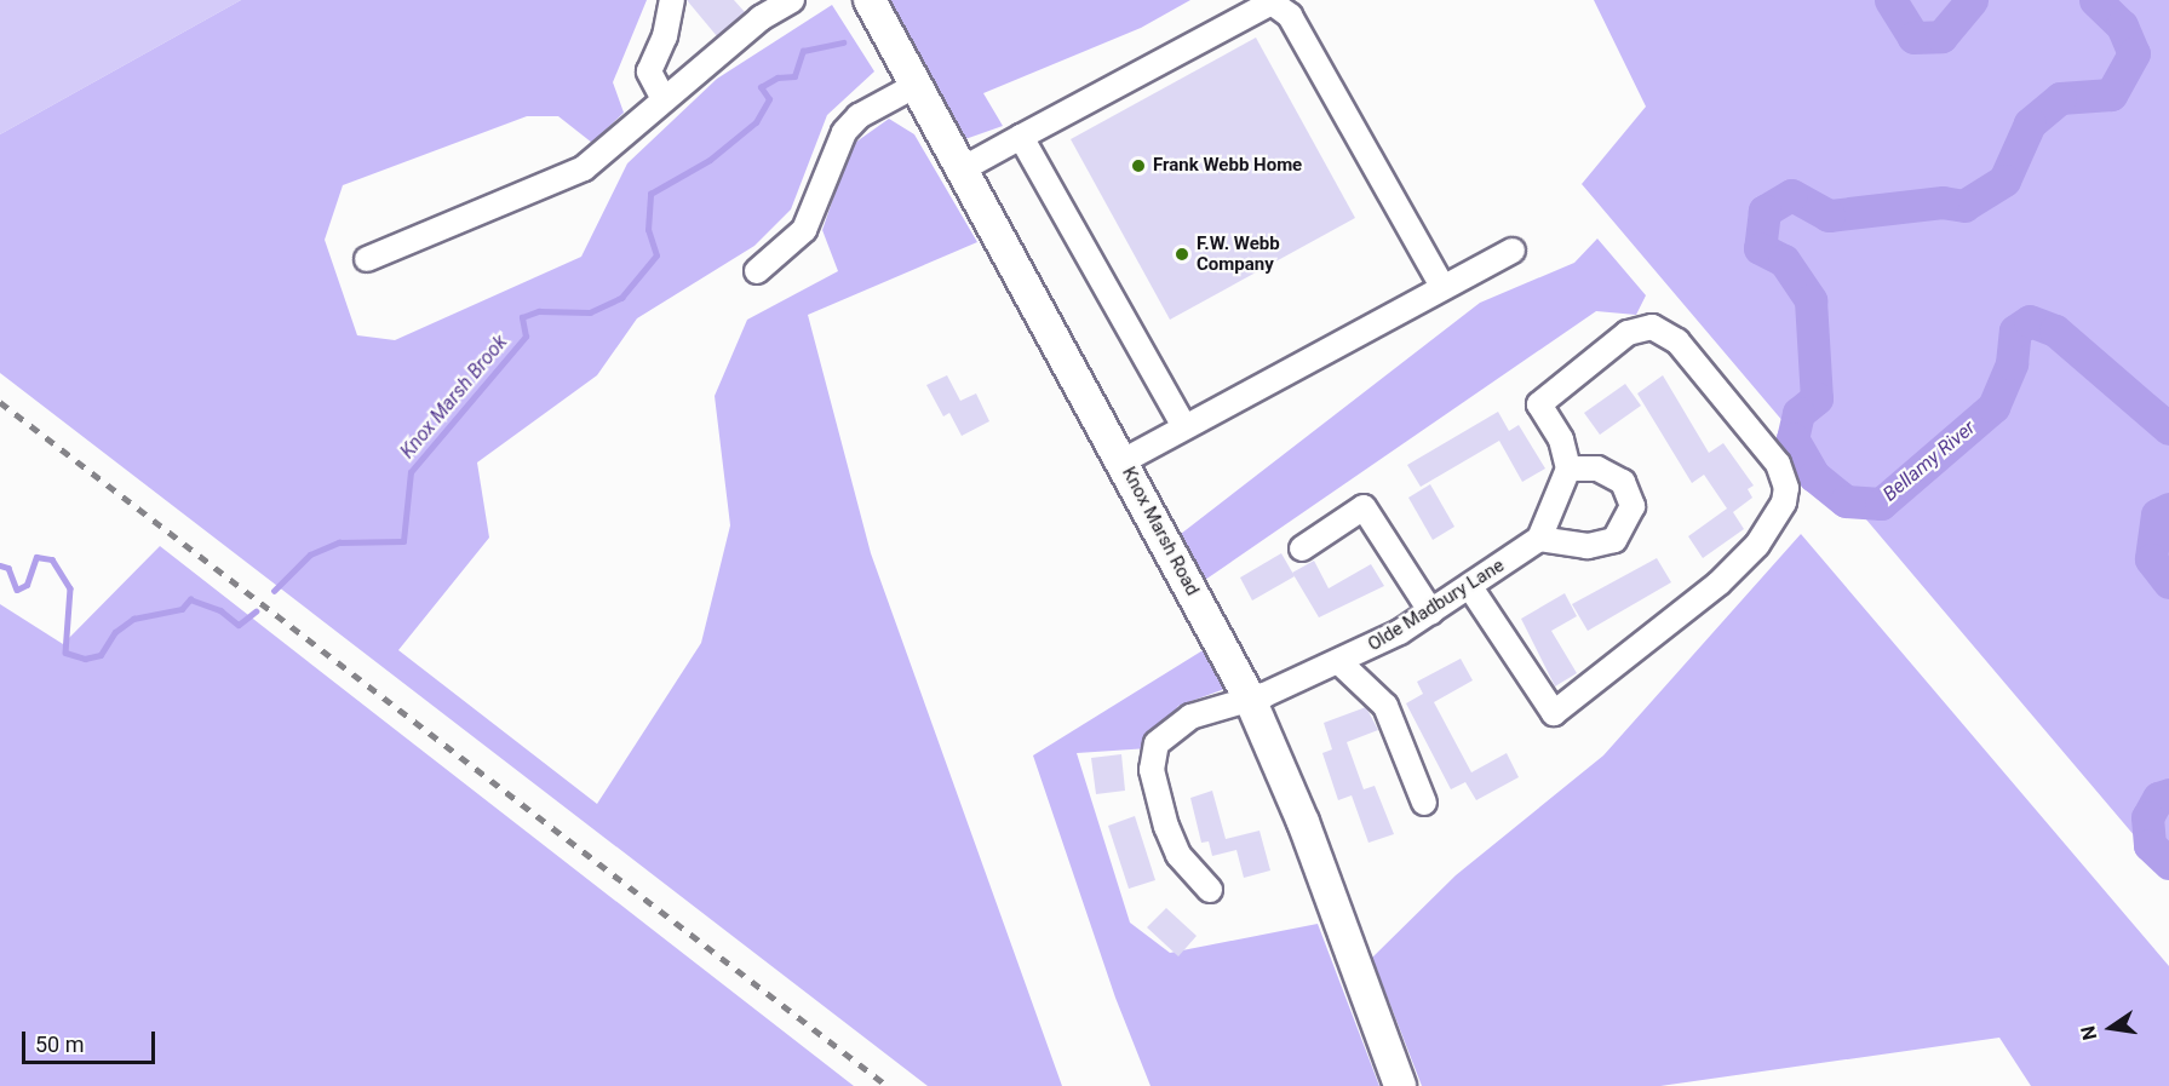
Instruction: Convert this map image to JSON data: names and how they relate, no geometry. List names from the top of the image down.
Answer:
{
  "streets": {
    "main road": ["Knox Marsh Road"],
    "street": ["Olde Madbury Lane"]
  },
  "crossings": [
    ["Knox Marsh Road", "Olde Madbury Lane"]
  ],
  "water": ["Knox Marsh Brook", "Bellamy River"],
  "places": ["Frank Webb Home", "F.W. Webb Company"],
  "scale_bar": "50 m",
  "north": "left"
}
